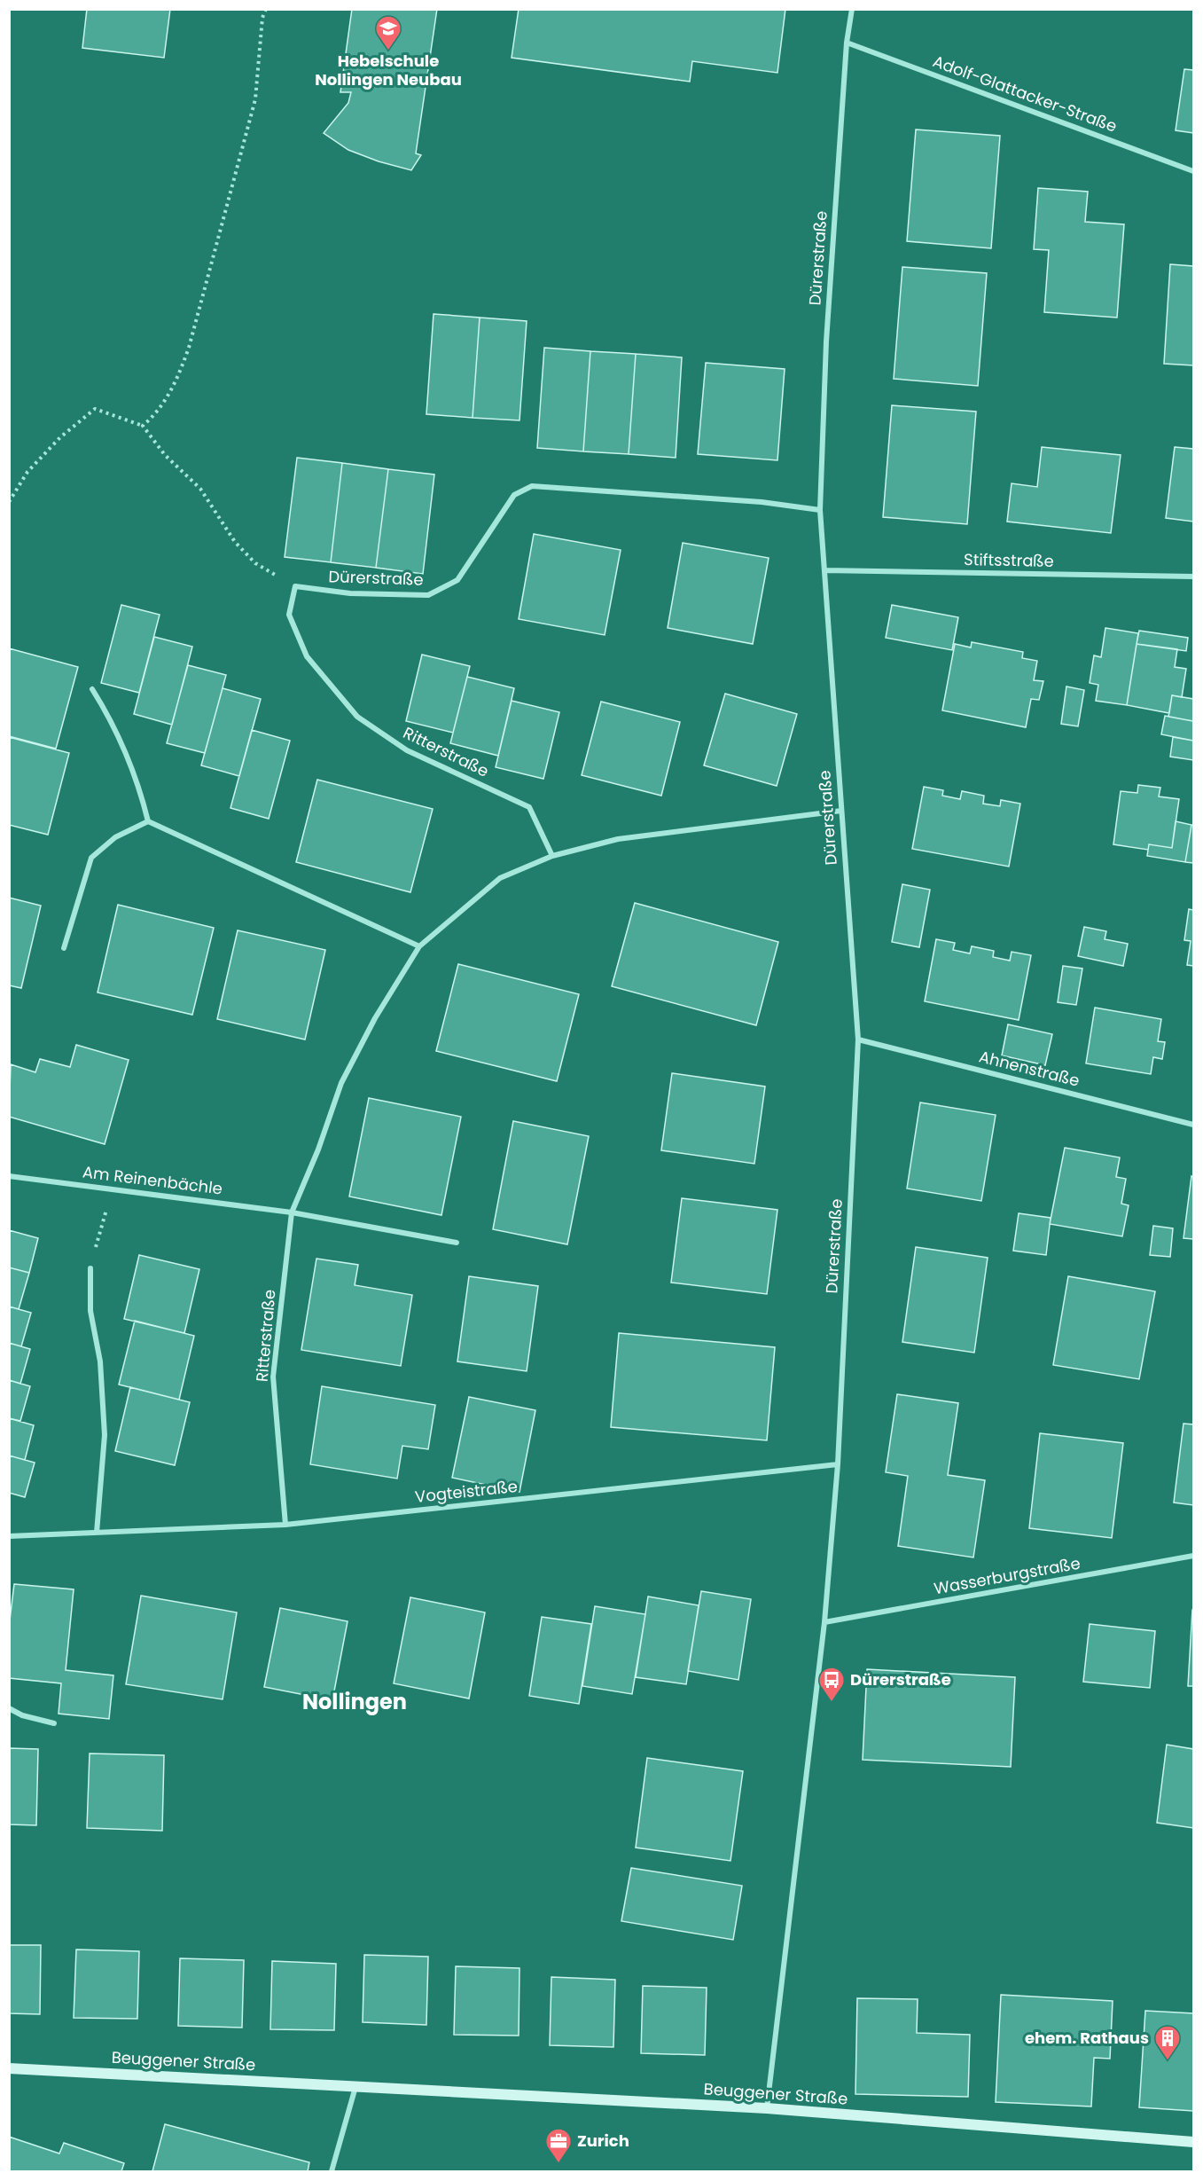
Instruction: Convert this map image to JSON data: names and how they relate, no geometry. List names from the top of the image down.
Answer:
{
  "streets": {
    "street": [
      "Adolf-Glattacker-Straße",
      "Dürerstraße",
      "Stiftsstraße",
      "Ritterstraße",
      "Ahnenstraße",
      "Am Reinenbächle",
      "Vogteistraße",
      "Wasserburgstraße",
      "Beuggener Straße"
    ]
  },
  "crossings": [
    ["Adolf-Glattacker-Straße", "Dürerstraße"],
    ["Dürerstraße", "Stiftsstraße"],
    ["Dürerstraße", "Ritterstraße"],
    ["Dürerstraße", "Ahnenstraße"],
    ["Dürerstraße", "Vogteistraße"],
    ["Dürerstraße", "Wasserburgstraße"],
    ["Dürerstraße", "Beuggener Straße"],
    ["Ritterstraße", "Am Reinenbächle"],
    ["Ritterstraße", "Vogteistraße"]
  ],
  "districts": ["Nollingen"],
  "places": {
    "school or university": ["Hebelschule Nollingen Neubau"],
    "bus stop": ["Dürerstraße"],
    "building": ["ehem. Rathaus"],
    "office": ["Zurich"]
  }
}
